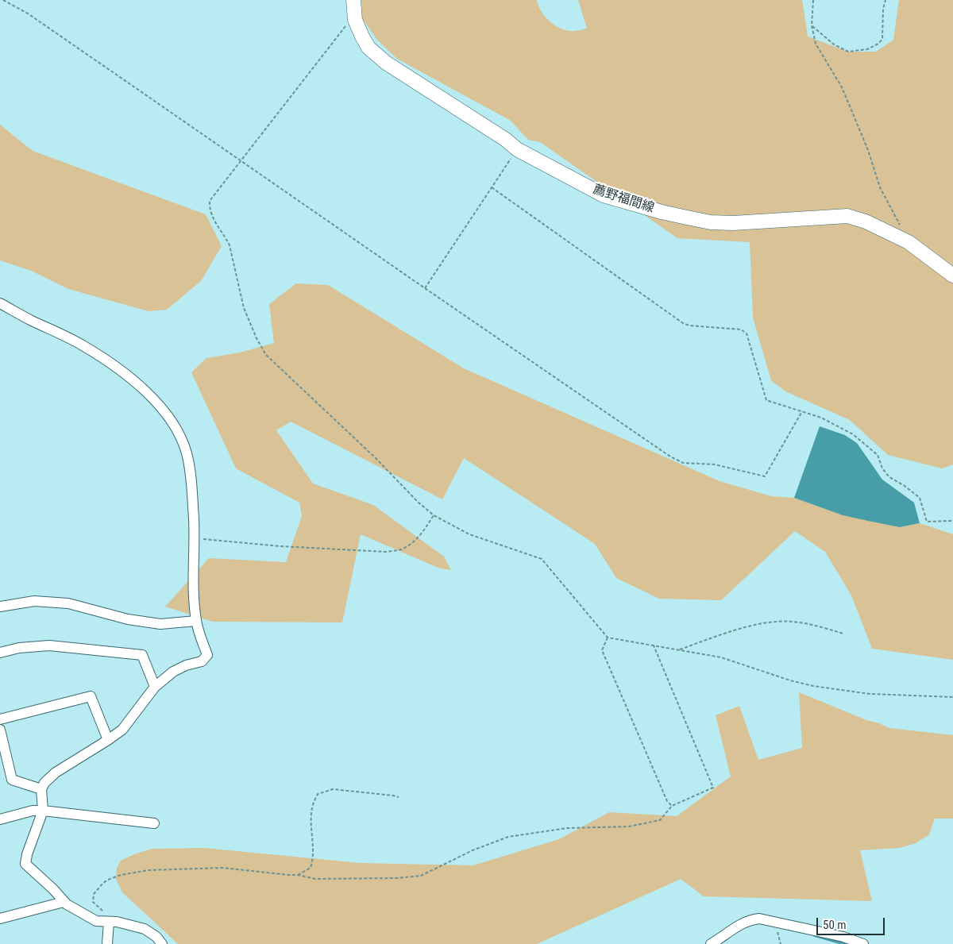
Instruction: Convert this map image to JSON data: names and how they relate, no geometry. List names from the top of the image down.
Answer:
{
  "streets": {
    "main road": ["薦野福間線"]
  },
  "scale_bar": "50 m"
}
